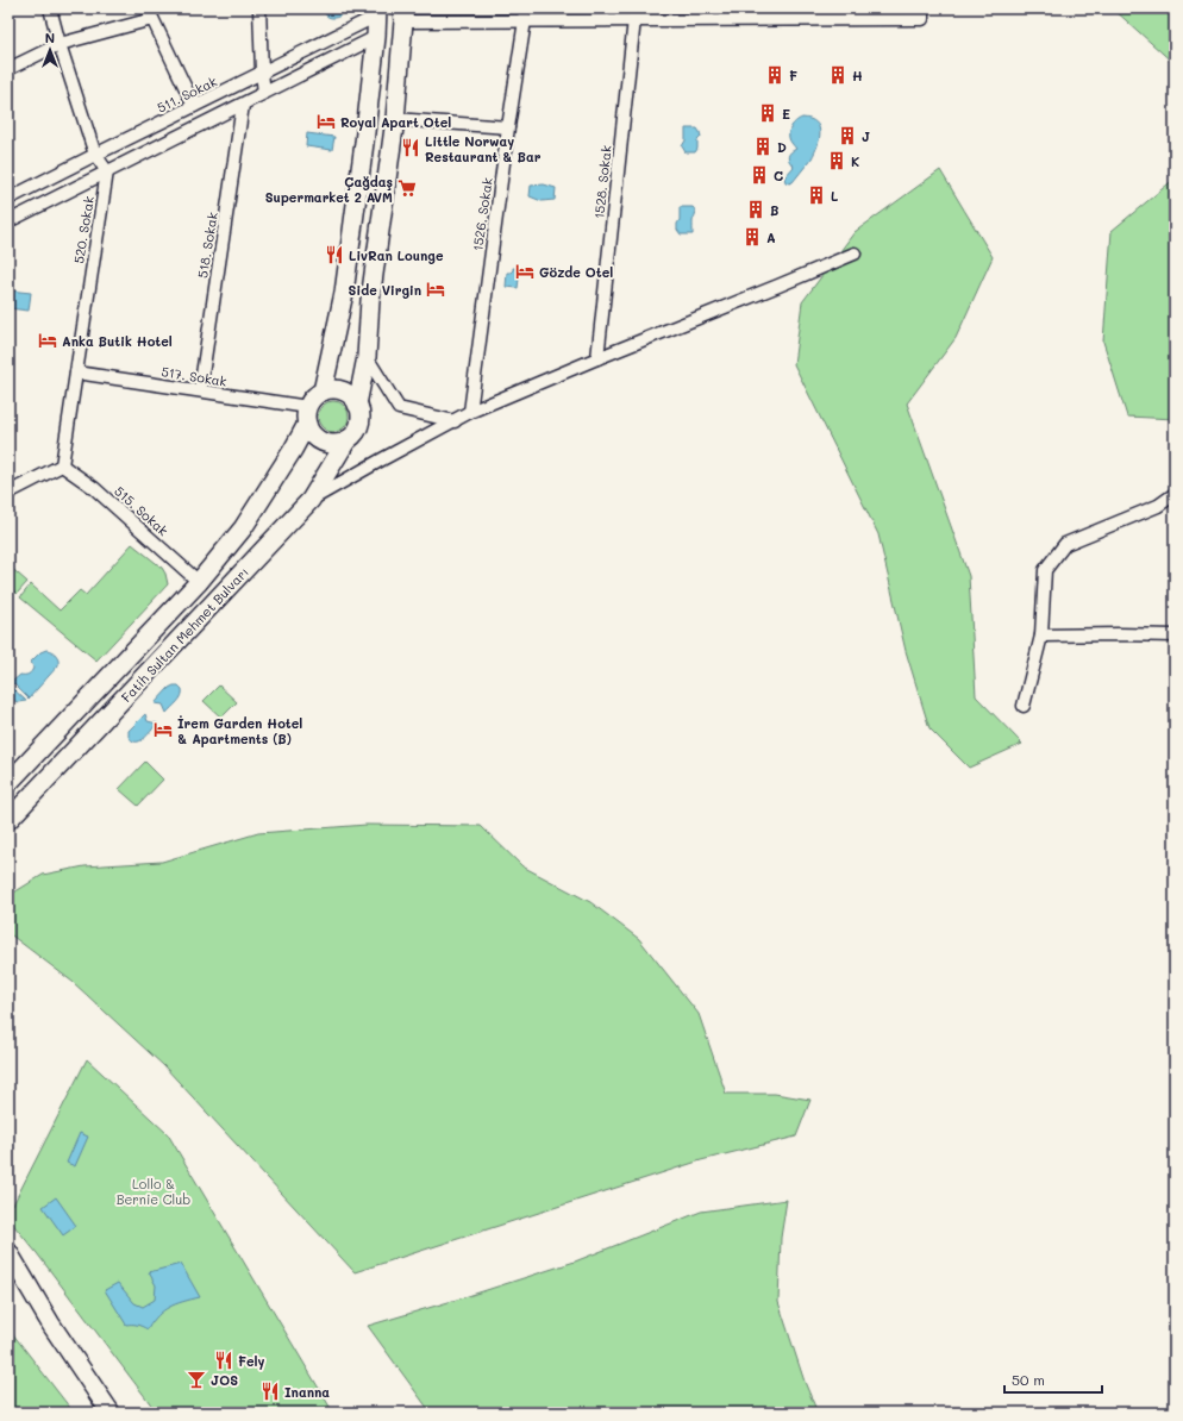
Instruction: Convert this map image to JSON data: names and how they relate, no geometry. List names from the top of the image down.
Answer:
{
  "streets": {
    "main road": ["Fatih Sultan Mehmet Bulvarı"],
    "street": [
      "511. Sokak",
      "1528. Sokak",
      "1526. Sokak",
      "520. Sokak",
      "518. Sokak",
      "517. Sokak",
      "515. Sokak"
    ]
  },
  "crossings": [
    ["520. Sokak", "517. Sokak"],
    ["520. Sokak", "515. Sokak"],
    ["518. Sokak", "517. Sokak"],
    ["517. Sokak", "Fatih Sultan Mehmet Bulvarı"],
    ["515. Sokak", "Fatih Sultan Mehmet Bulvarı"]
  ],
  "parks": ["Lollo & Bernie Club"],
  "places": {
    "building": [
      "F",
      "H",
      "E",
      "J",
      "D",
      "K",
      "C",
      "L",
      "B",
      "A"
    ],
    "hotel": [
      "Royal Apart Otel",
      "Gözde Otel",
      "Side Virgin",
      "Anka Butik Hotel",
      "İrem Garden Hotel & Apartments (B)"
    ],
    "restaurant": [
      "Little Norway Restaurant & Bar",
      "LivRan Lounge",
      "Fely",
      "Inanna"
    ],
    "supermarket": ["Çağdaş Supermarket 2 AVM"],
    "bar": ["JOS"]
  },
  "scale_bar": "50 m",
  "north": "top"
}
